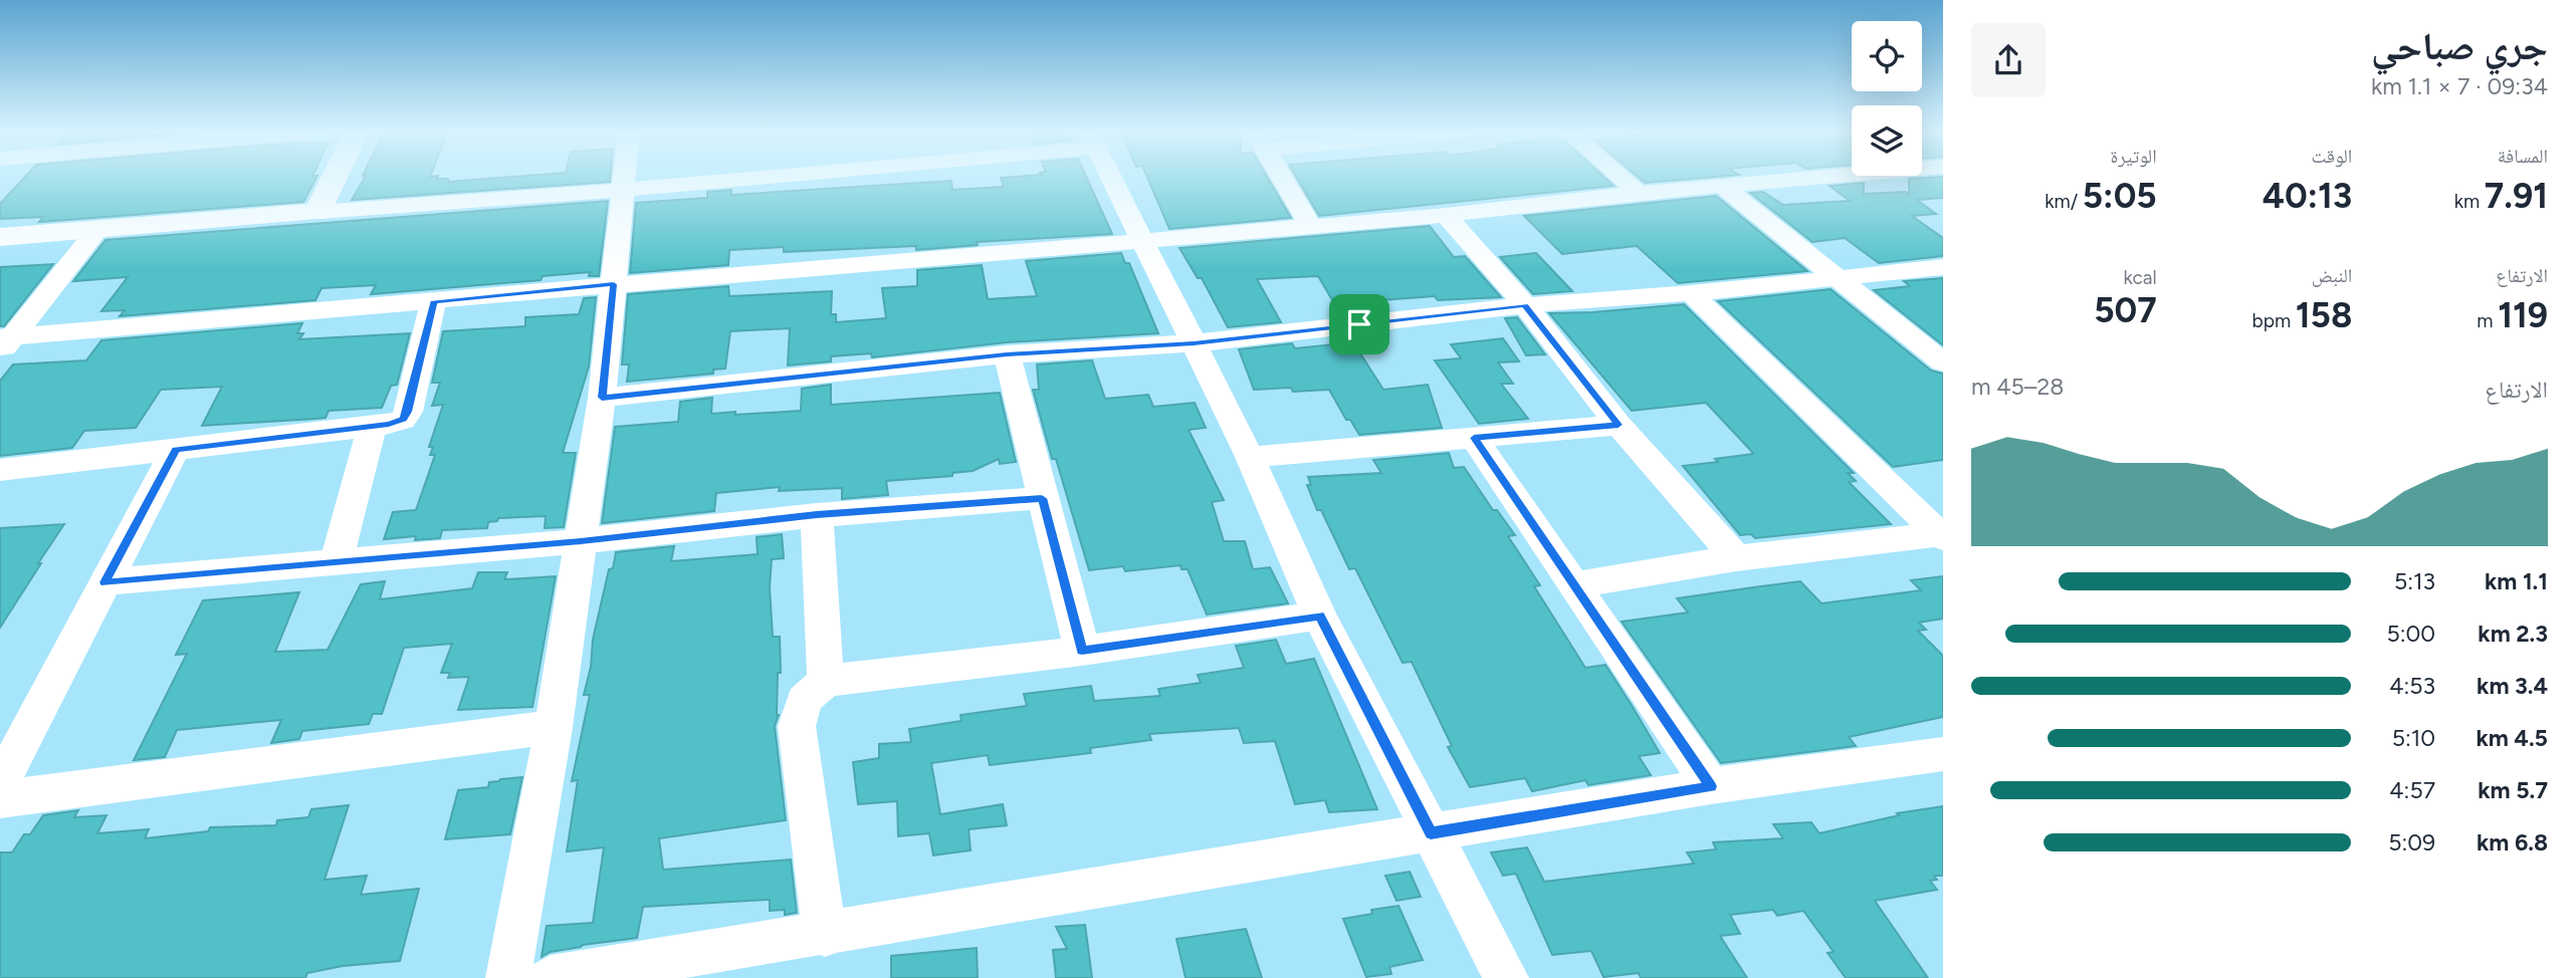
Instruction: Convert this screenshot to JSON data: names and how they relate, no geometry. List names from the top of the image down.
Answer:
{
  "page": {
    "heading": ["جري صباحي", "09:34 · 7 × 1.1 km"],
    "stats": [
      ["المسافة", "7.91 km"],
      ["الوقت", "40:13"],
      ["الوتيرة", "5:05 /km"],
      ["الارتفاع", "119 m"],
      ["النبض", "158 bpm"],
      ["kcal", "507"]
    ],
    "chart": ["الارتفاع", "28–45 m"],
    "list": [
      {
        "name": "1.1 km",
        "note": "5:13"
      },
      {
        "name": "2.3 km",
        "note": "5:00"
      },
      {
        "name": "3.4 km",
        "note": "4:53"
      },
      {
        "name": "4.5 km",
        "note": "5:10"
      },
      {
        "name": "5.7 km",
        "note": "4:57"
      },
      {
        "name": "6.8 km",
        "note": "5:09"
      }
    ]
  }
}
